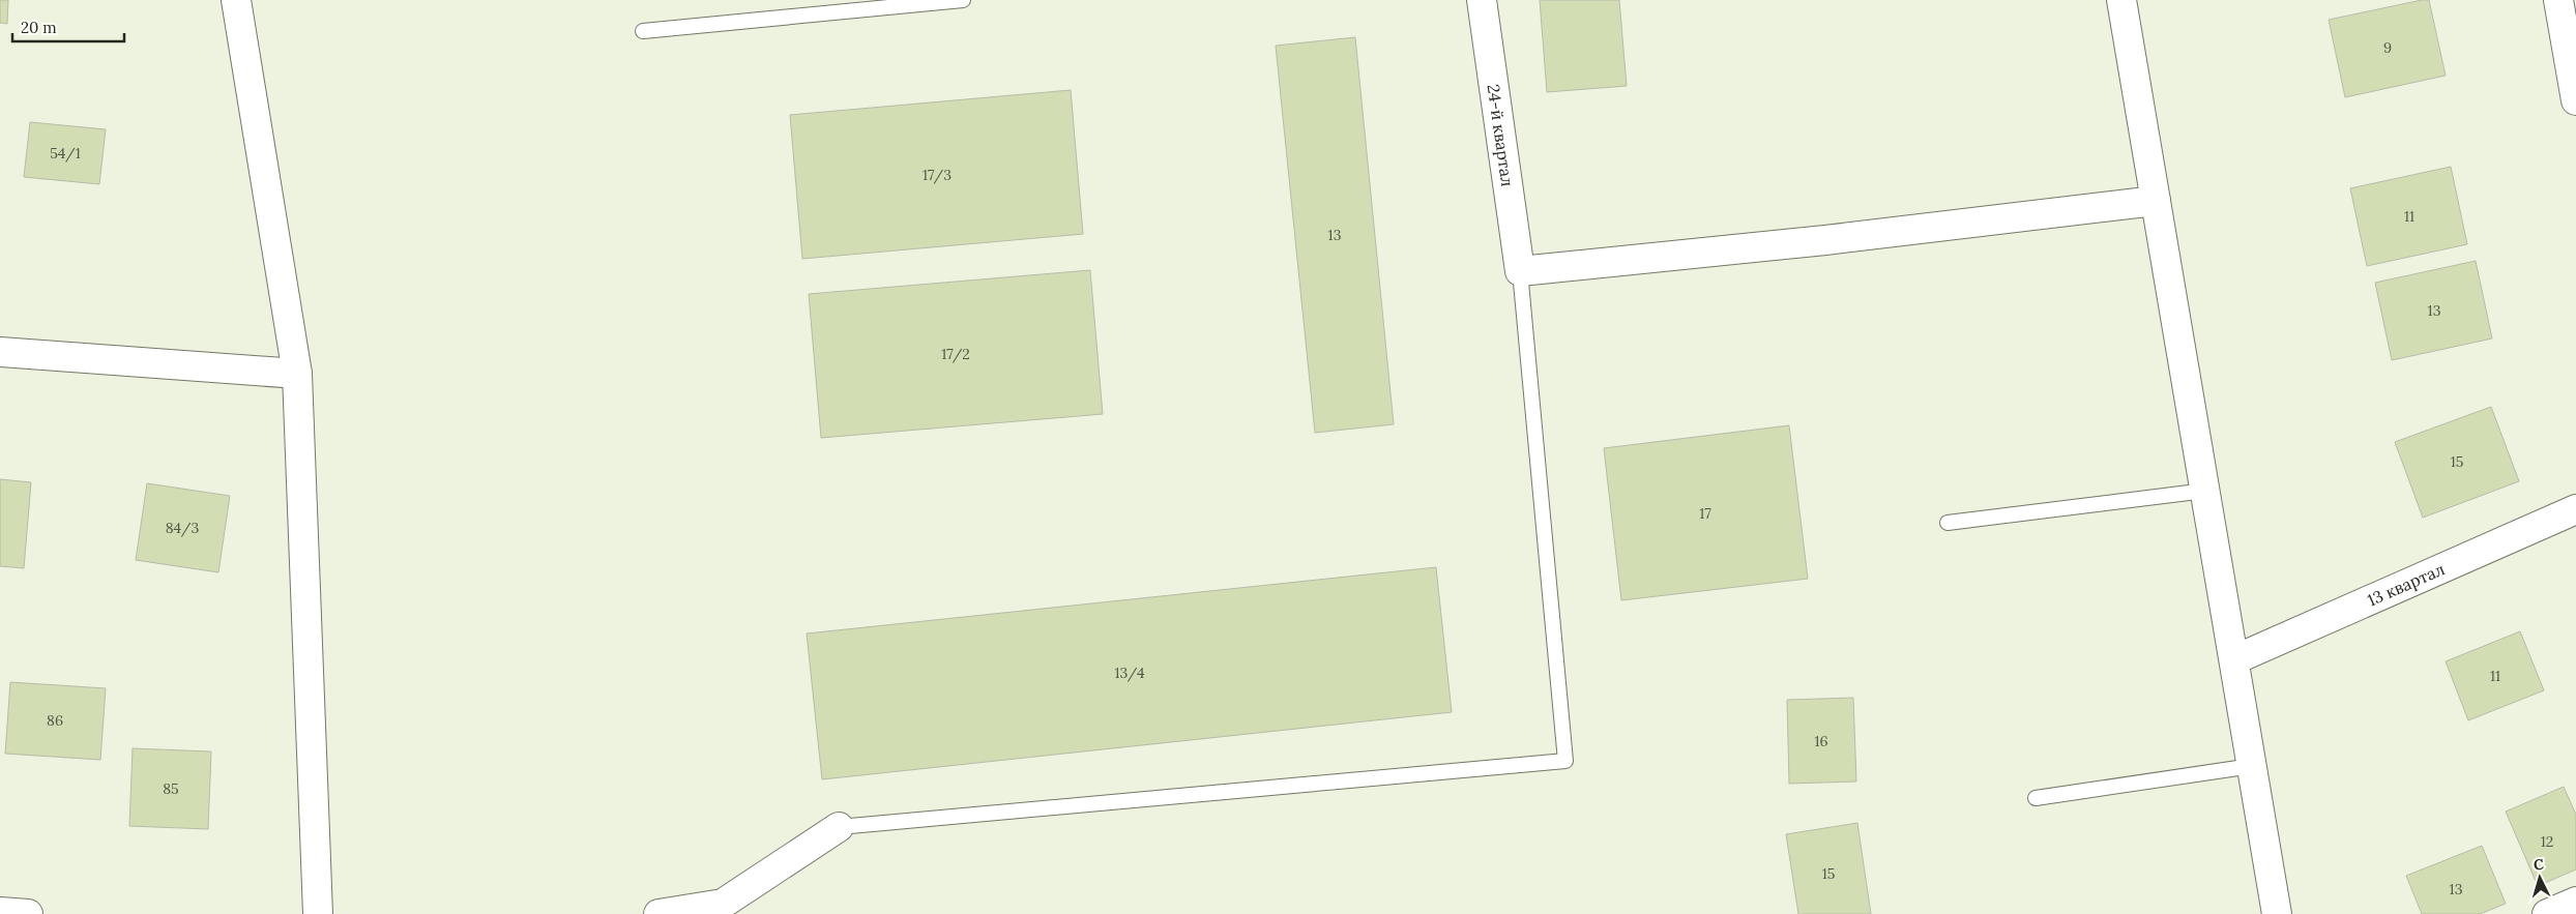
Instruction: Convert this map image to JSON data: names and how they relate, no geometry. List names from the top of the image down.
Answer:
{
  "streets": {
    "street": ["24-й квартал", "13 квартал"]
  },
  "house_numbers": [
    "9",
    "54/1",
    "17/3",
    "11",
    "13",
    "13",
    "17/2",
    "15",
    "17",
    "84/3",
    "13/4",
    "11",
    "86",
    "16",
    "85",
    "12",
    "15",
    "13"
  ],
  "scale_bar": "20 m",
  "north": "top"
}
